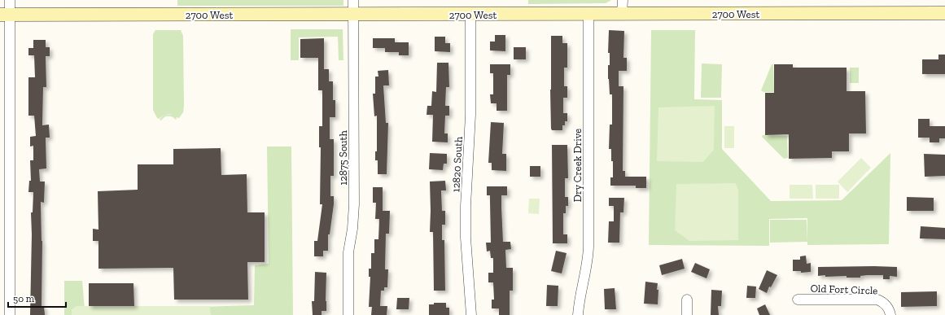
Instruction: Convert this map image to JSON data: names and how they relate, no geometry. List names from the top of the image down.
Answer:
{
  "streets": {
    "main road": ["2700 West"],
    "street": [
      "12875 South",
      "12820 South",
      "Dry Creek Drive",
      "Old Fort Circle"
    ]
  },
  "crossings": [
    ["2700 West", "12875 South"],
    ["2700 West", "12820 South"],
    ["2700 West", "Dry Creek Drive"]
  ],
  "scale_bar": "50 m"
}
